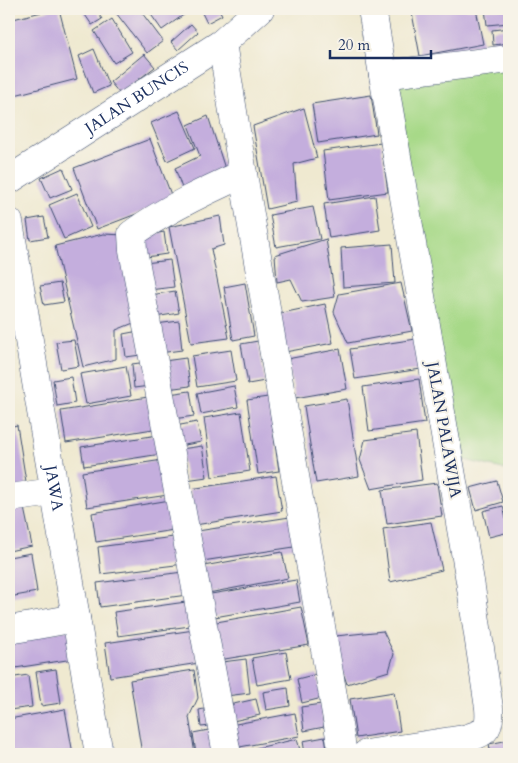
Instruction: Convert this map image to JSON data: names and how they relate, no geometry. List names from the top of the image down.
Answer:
{
  "streets": {
    "street": ["JALAN BUNCIS", "JALAN PALAWIJA", "JAWA"]
  },
  "scale_bar": "20 m"
}
